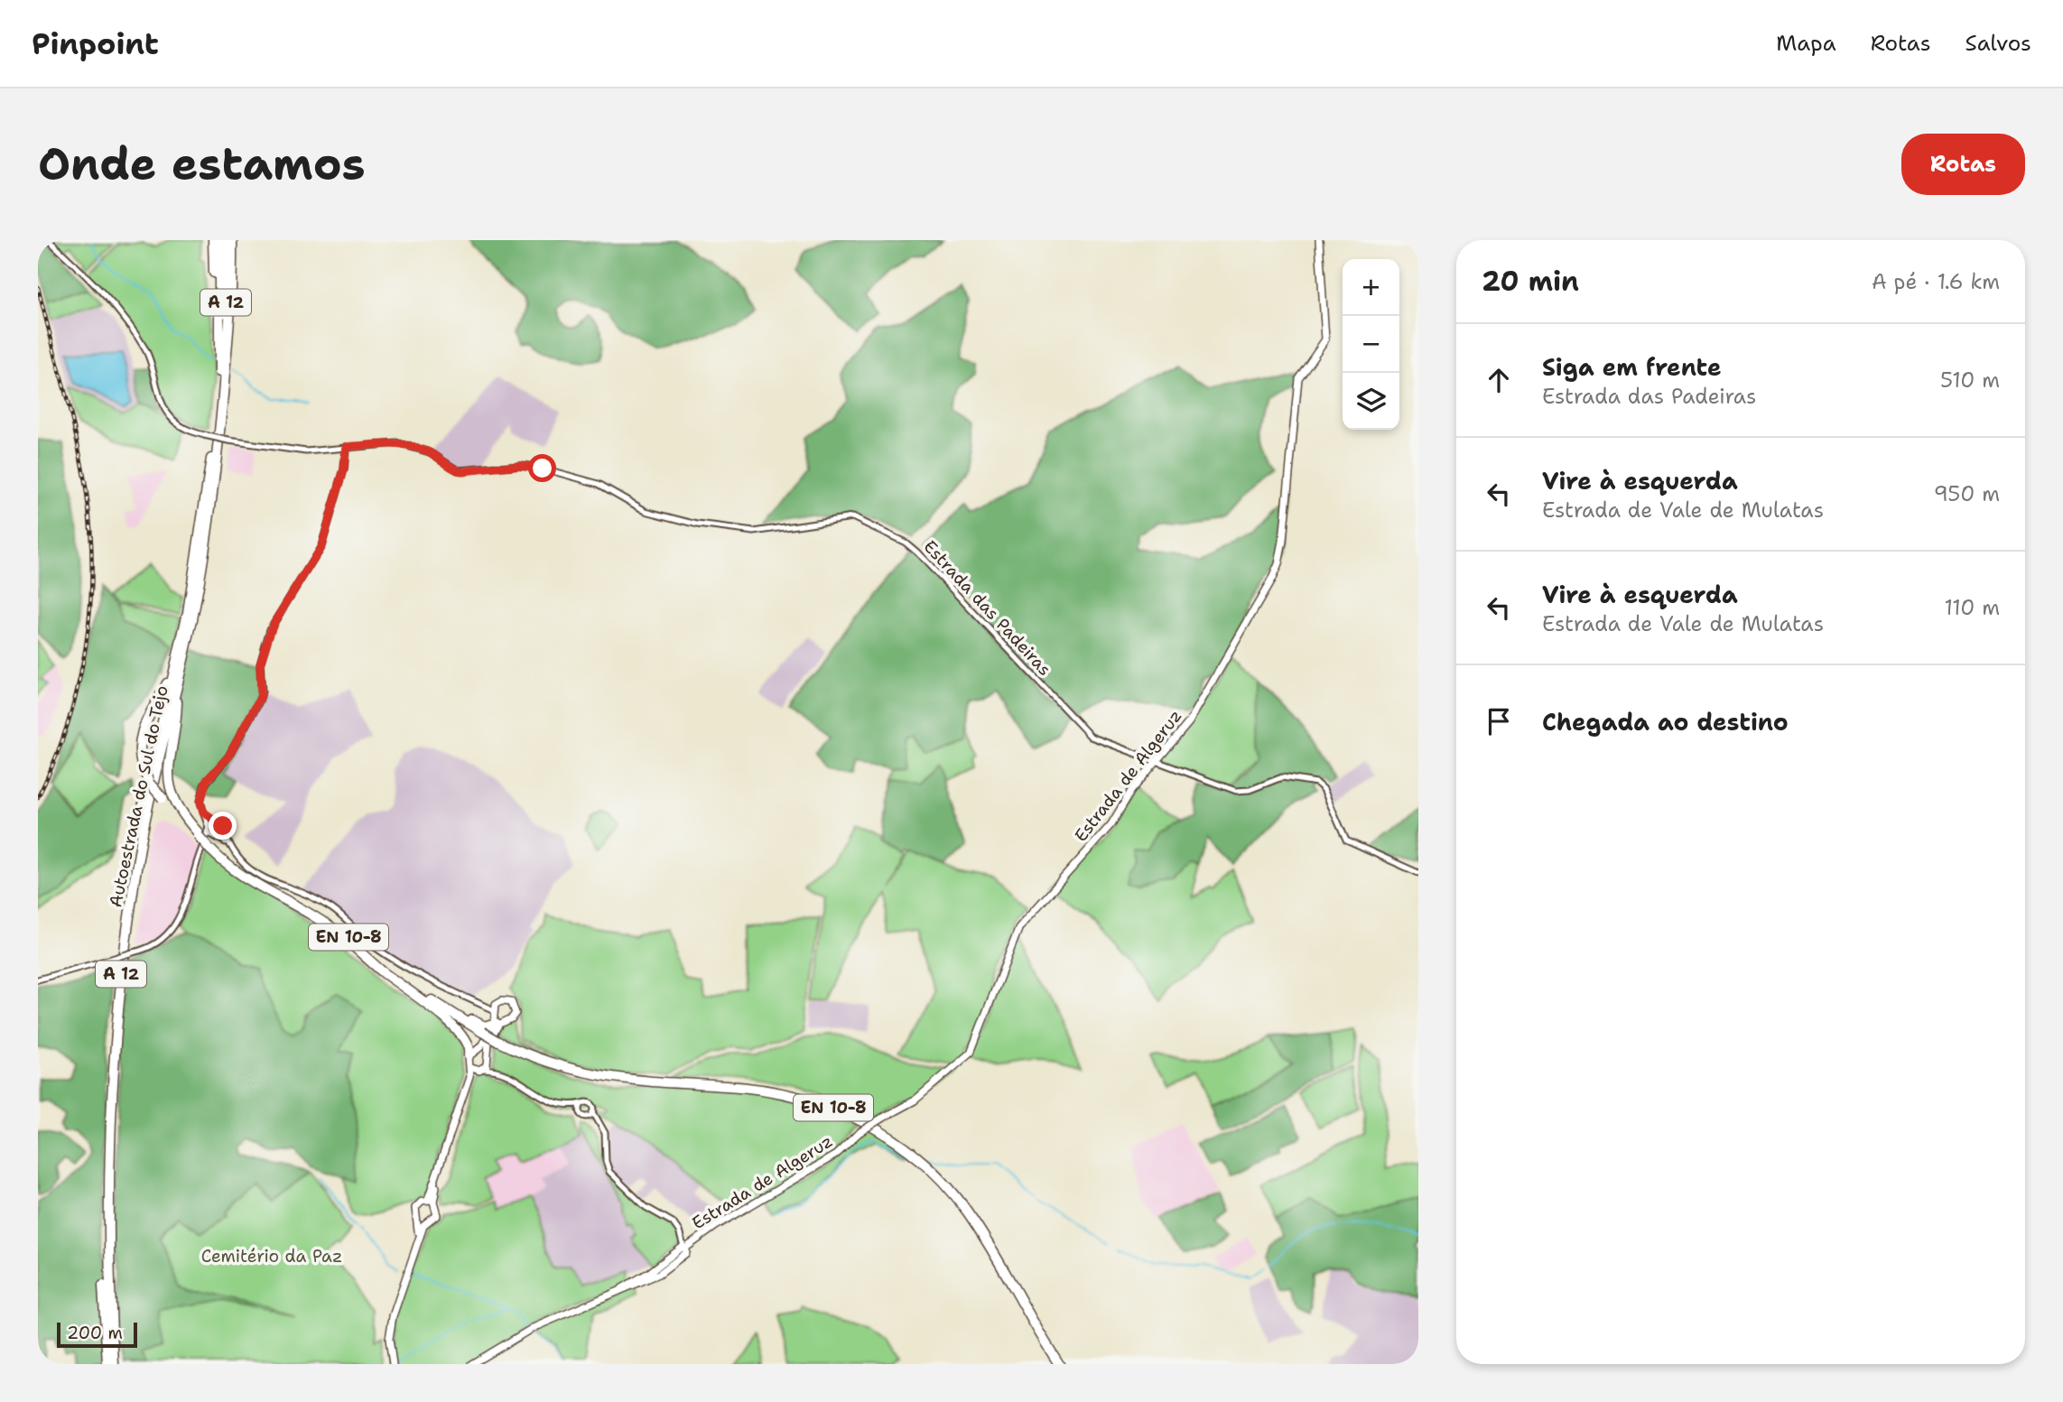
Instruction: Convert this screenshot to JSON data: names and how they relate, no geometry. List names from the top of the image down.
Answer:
{
  "streets": {
    "highway": ["A 12", "Autoestrada do Sul do Tejo", "EN 10-8"],
    "main road": ["Estrada de Algeruz"],
    "street": ["Estrada das Padeiras"]
  },
  "crossings": [
    ["Estrada das Padeiras", "Estrada de Algeruz"]
  ],
  "parks": ["Cemitério da Paz"],
  "scale_bar": "200 m",
  "page": {
    "header": "Pinpoint",
    "nav": ["Mapa", "Rotas", "Salvos"],
    "buttons": "Rotas",
    "title": "Onde estamos",
    "heading": ["20 min", "A pé · 1.6 km"],
    "map_buttons": ["+", "−"],
    "list": [
      ["Siga em frente", "Estrada das Padeiras", "510 m"],
      ["Vire à esquerda", "Estrada de Vale de Mulatas", "950 m"],
      ["Vire à esquerda", "Estrada de Vale de Mulatas", "110 m"],
      "Chegada ao destino"
    ],
    "scale": "200 m"
  }
}
